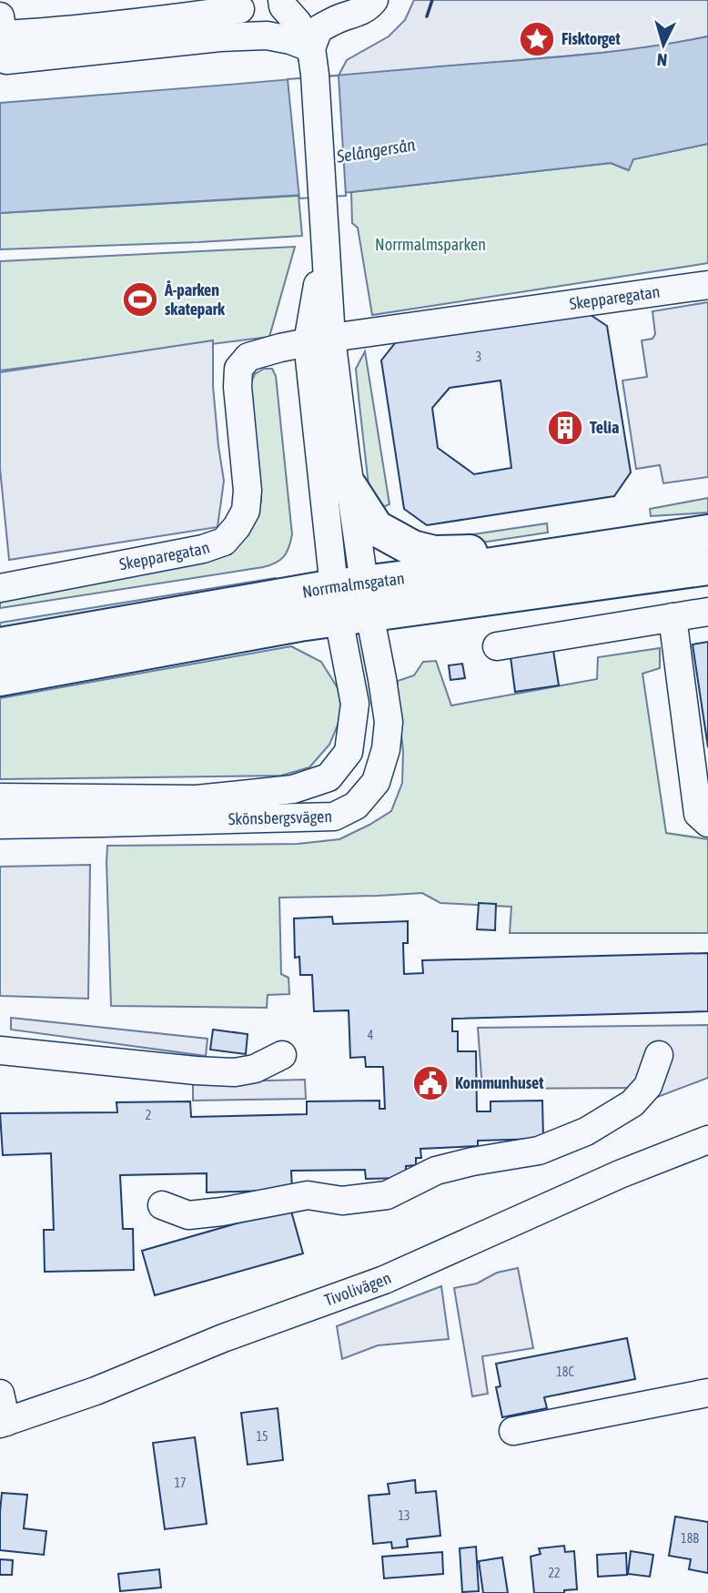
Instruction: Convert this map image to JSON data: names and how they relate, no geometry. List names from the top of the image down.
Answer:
{
  "streets": {
    "main road": ["Norrmalmsgatan"],
    "street": ["Skepparegatan", "Skönsbergsvägen", "Tivolivägen"]
  },
  "crossings": [
    ["Skepparegatan", "Skönsbergsvägen"],
    ["Norrmalmsgatan", "Skönsbergsvägen"]
  ],
  "water": ["Selångersån"],
  "parks": ["Norrmalmsparken"],
  "places": {
    "place": ["Fisktorget"],
    "sports": ["Å-parken skatepark"],
    "building": ["Telia"],
    "public building": ["Kommunhuset"]
  },
  "house_numbers": [
    "3",
    "4",
    "2",
    "18C",
    "15",
    "17",
    "13",
    "18B",
    "22"
  ],
  "north": "bottom"
}
